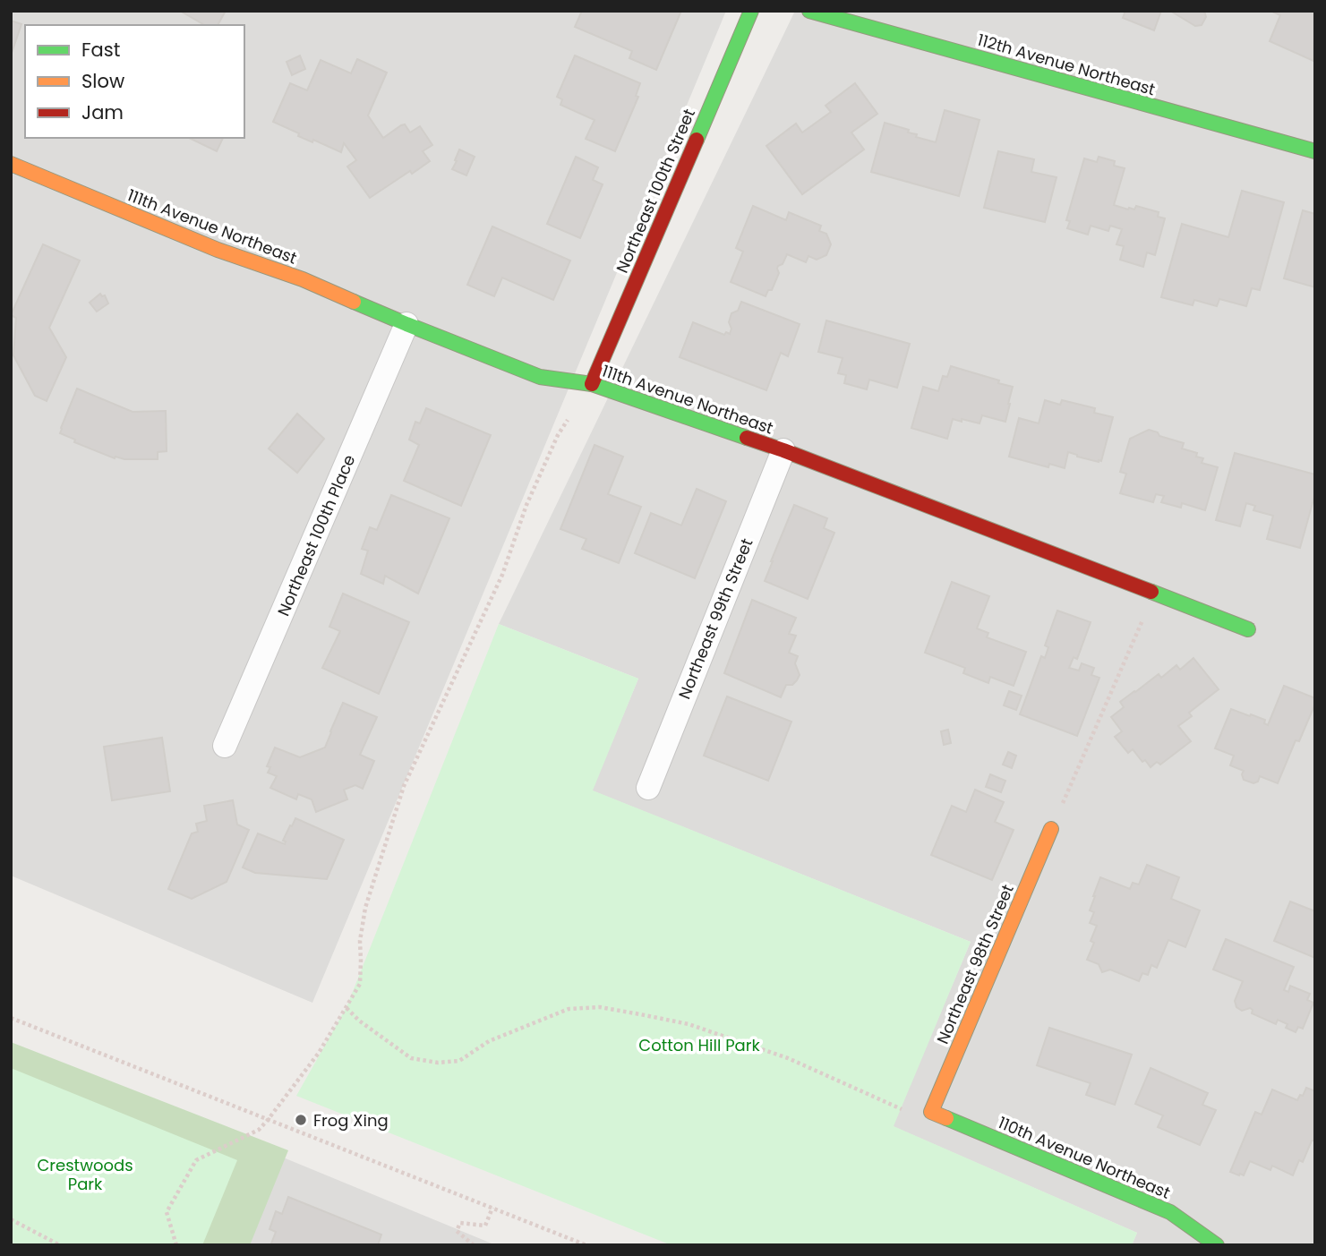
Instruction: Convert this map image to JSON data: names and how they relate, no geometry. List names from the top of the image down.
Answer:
{
  "streets": {
    "street": [
      "112th Avenue Northeast",
      "Northeast 100th Street",
      "111th Avenue Northeast",
      "Northeast 100th Place",
      "Northeast 99th Street",
      "Northeast 98th Street",
      "110th Avenue Northeast"
    ]
  },
  "crossings": [
    ["Northeast 100th Street", "111th Avenue Northeast"],
    ["111th Avenue Northeast", "Northeast 100th Place"],
    ["111th Avenue Northeast", "Northeast 99th Street"],
    ["Northeast 98th Street", "110th Avenue Northeast"]
  ],
  "parks": ["Cotton Hill Park", "Crestwoods Park"],
  "places": ["Frog Xing"],
  "legend": ["Fast", "Slow", "Jam"]
}
